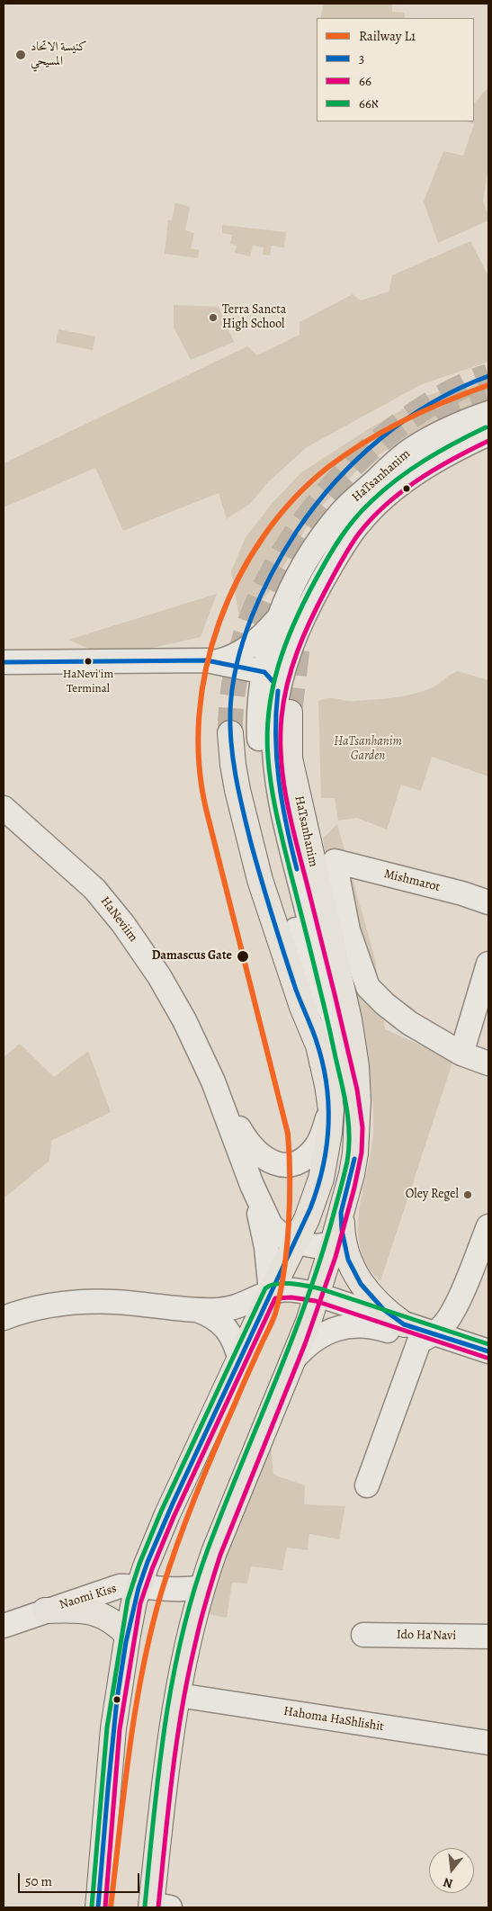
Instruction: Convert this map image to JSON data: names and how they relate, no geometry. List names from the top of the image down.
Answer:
{
  "streets": {
    "highway": ["HaTsanhanim"],
    "street": [
      "Mishmarot",
      "HaNeviim",
      "Naomi Kiss",
      "Ido Ha'Navi",
      "Hahoma HaShlishit"
    ]
  },
  "crossings": [
    ["HaTsanhanim", "HaNeviim"],
    ["HaTsanhanim", "Naomi Kiss"],
    ["HaTsanhanim", "Hahoma HaShlishit"]
  ],
  "parks": ["HaTsanhanim Garden"],
  "places": [
    "كنيسة الاتحاد المسيحي",
    "Terra Sancta High School",
    "HaNevi'im Terminal",
    "Damascus Gate",
    "Oley Regel"
  ],
  "lines": [
    "transit line 3",
    "rail line L1",
    "transit line 66א",
    "transit line 66"
  ],
  "legend": [
    "Railway L1",
    "3",
    "66",
    "66א"
  ],
  "scale_bar": "50 m",
  "north": "bottom"
}
